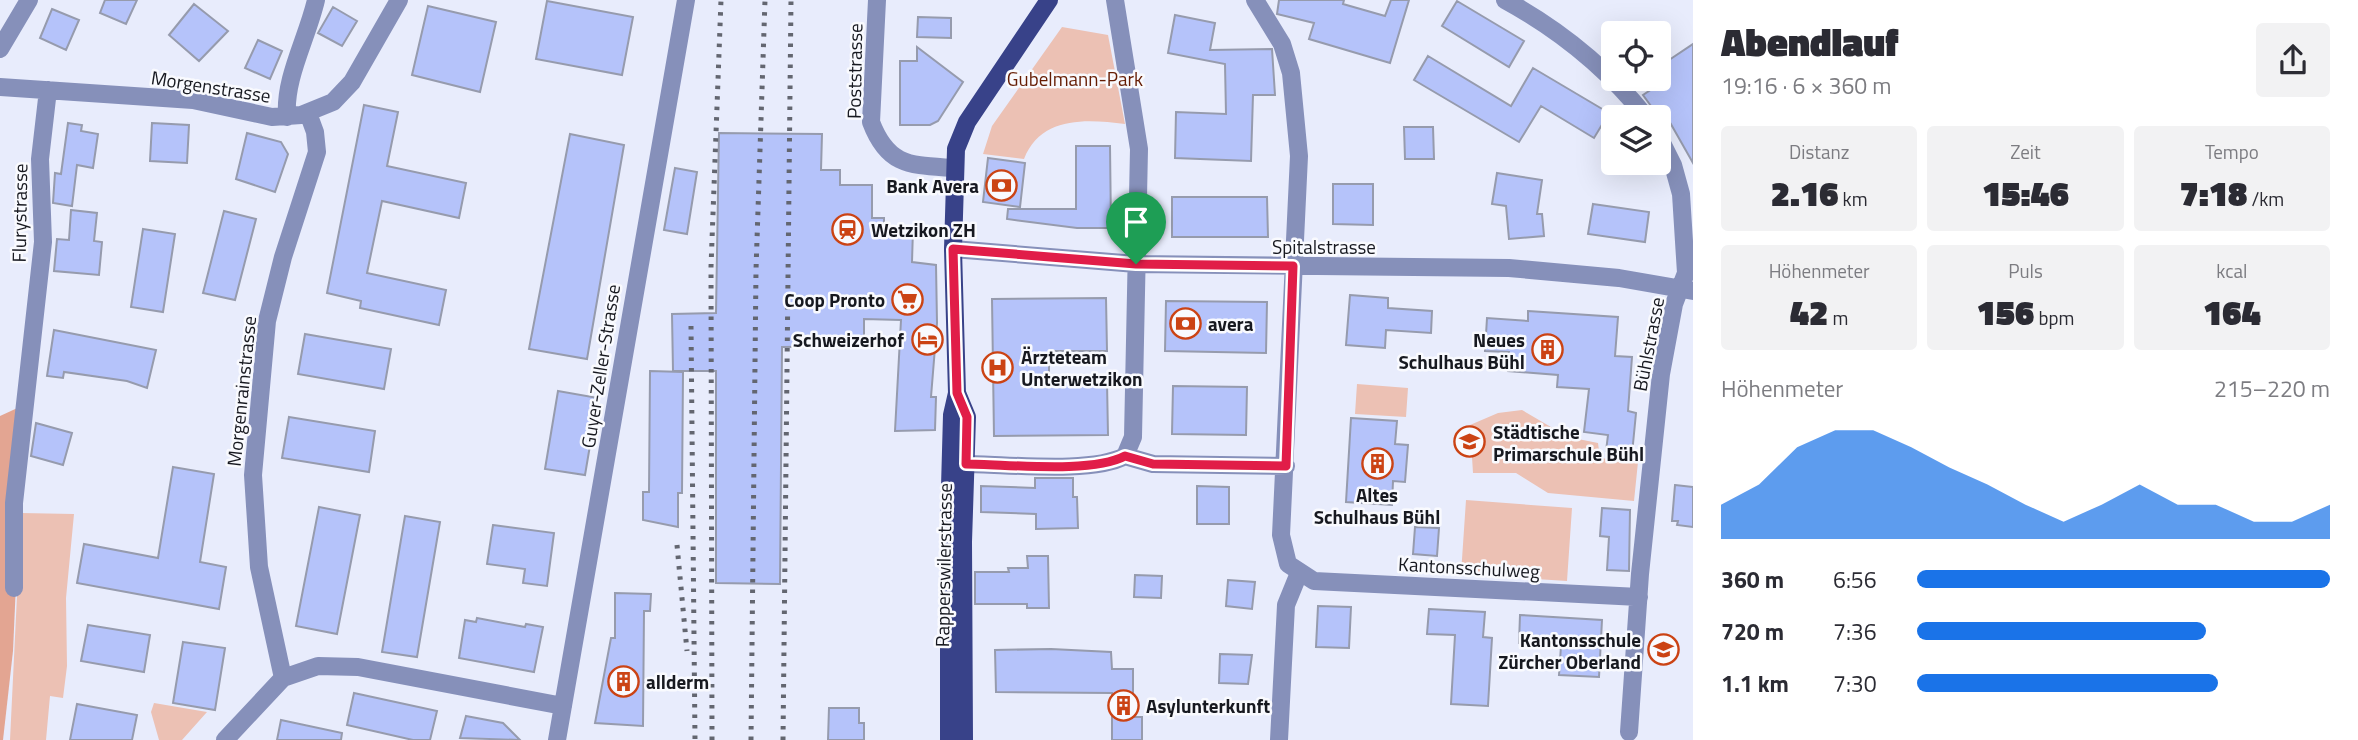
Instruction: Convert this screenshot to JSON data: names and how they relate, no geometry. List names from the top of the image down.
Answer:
{
  "streets": {
    "main road": ["Rapperswilerstrasse"],
    "street": [
      "Poststrasse",
      "Morgenstrasse",
      "Flurystrasse",
      "Spitalstrasse",
      "Bühlstrasse",
      "Guyer-Zeller-Strasse",
      "Morgenrainstrasse",
      "Kantonsschulweg"
    ]
  },
  "crossings": [
    ["Poststrasse", "Rapperswilerstrasse"],
    ["Morgenstrasse", "Flurystrasse"],
    ["Morgenstrasse", "Morgenrainstrasse"],
    ["Spitalstrasse", "Bühlstrasse"],
    ["Spitalstrasse", "Rapperswilerstrasse"],
    ["Bühlstrasse", "Kantonsschulweg"]
  ],
  "parks": ["Gubelmann-Park"],
  "places": {
    "bank": ["Bank Avera", "avera"],
    "station": ["Wetzikon ZH"],
    "supermarket": ["Coop Pronto"],
    "hotel": ["Schweizerhof"],
    "building": [
      "Neues Schulhaus Bühl",
      "Altes Schulhaus Bühl",
      "allderm",
      "Asylunterkunft"
    ],
    "hospital": ["Ärzteteam Unterwetzikon"],
    "school or university": ["Städtische Primarschule Bühl", "Kantonsschule Zürcher Oberland"]
  },
  "page": {
    "heading": ["Abendlauf", "19:16 · 6 × 360 m"],
    "stats": [
      ["Distanz", "2.16 km"],
      ["Zeit", "15:46"],
      ["Tempo", "7:18 /km"],
      ["Höhenmeter", "42 m"],
      ["Puls", "156 bpm"],
      ["kcal", "164"]
    ],
    "chart": ["Höhenmeter", "215–220 m"],
    "list": [
      {
        "name": "360 m",
        "note": "6:56"
      },
      {
        "name": "720 m",
        "note": "7:36"
      },
      {
        "name": "1.1 km",
        "note": "7:30"
      }
    ]
  }
}
